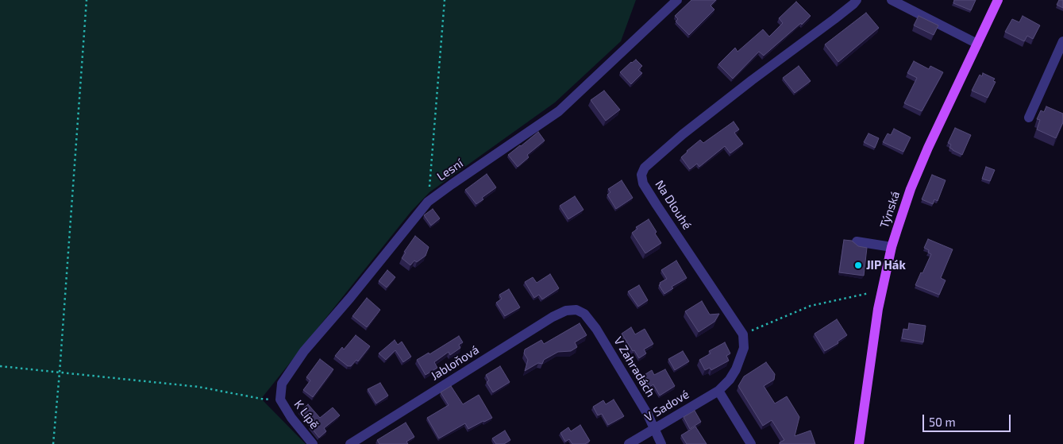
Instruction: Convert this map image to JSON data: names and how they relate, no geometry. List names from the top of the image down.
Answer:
{
  "streets": {
    "main road": ["Týnská"],
    "street": [
      "Lesní",
      "Na Dlouhé",
      "Jabloňová",
      "V Zahradách",
      "V Sadové",
      "K Lípě"
    ]
  },
  "crossings": [
    ["Lesní", "K Lípě"],
    ["Jabloňová", "V Zahradách"],
    ["V Zahradách", "V Sadové"]
  ],
  "places": ["JIP Hák"],
  "scale_bar": "50 m"
}
